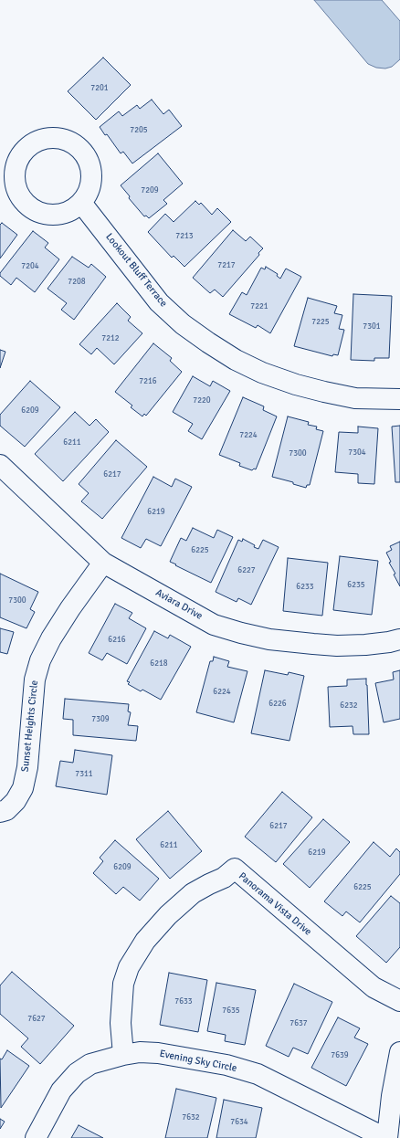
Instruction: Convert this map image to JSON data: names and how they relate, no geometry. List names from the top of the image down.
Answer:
{
  "streets": {
    "street": [
      "Lookout Bluff Terrace",
      "Aviara Drive",
      "Sunset Heights Circle",
      "Panorama Vista Drive",
      "Evening Sky Circle"
    ]
  },
  "crossings": [
    ["Aviara Drive", "Sunset Heights Circle"],
    ["Panorama Vista Drive", "Evening Sky Circle"]
  ],
  "house_numbers": [
    "7201",
    "7205",
    "7209",
    "7213",
    "7217",
    "7204",
    "7208",
    "7221",
    "7225",
    "7301",
    "7212",
    "7216",
    "7220",
    "6209",
    "7224",
    "6211",
    "7304",
    "7300",
    "6217",
    "6219",
    "6225",
    "6227",
    "6235",
    "6233",
    "7300",
    "6216",
    "6218",
    "6224",
    "6226",
    "6232",
    "7309",
    "7311",
    "6217",
    "6211",
    "6219",
    "6209",
    "6225",
    "7633",
    "7635",
    "7627",
    "7637",
    "7639",
    "7632",
    "7634"
  ]
}
